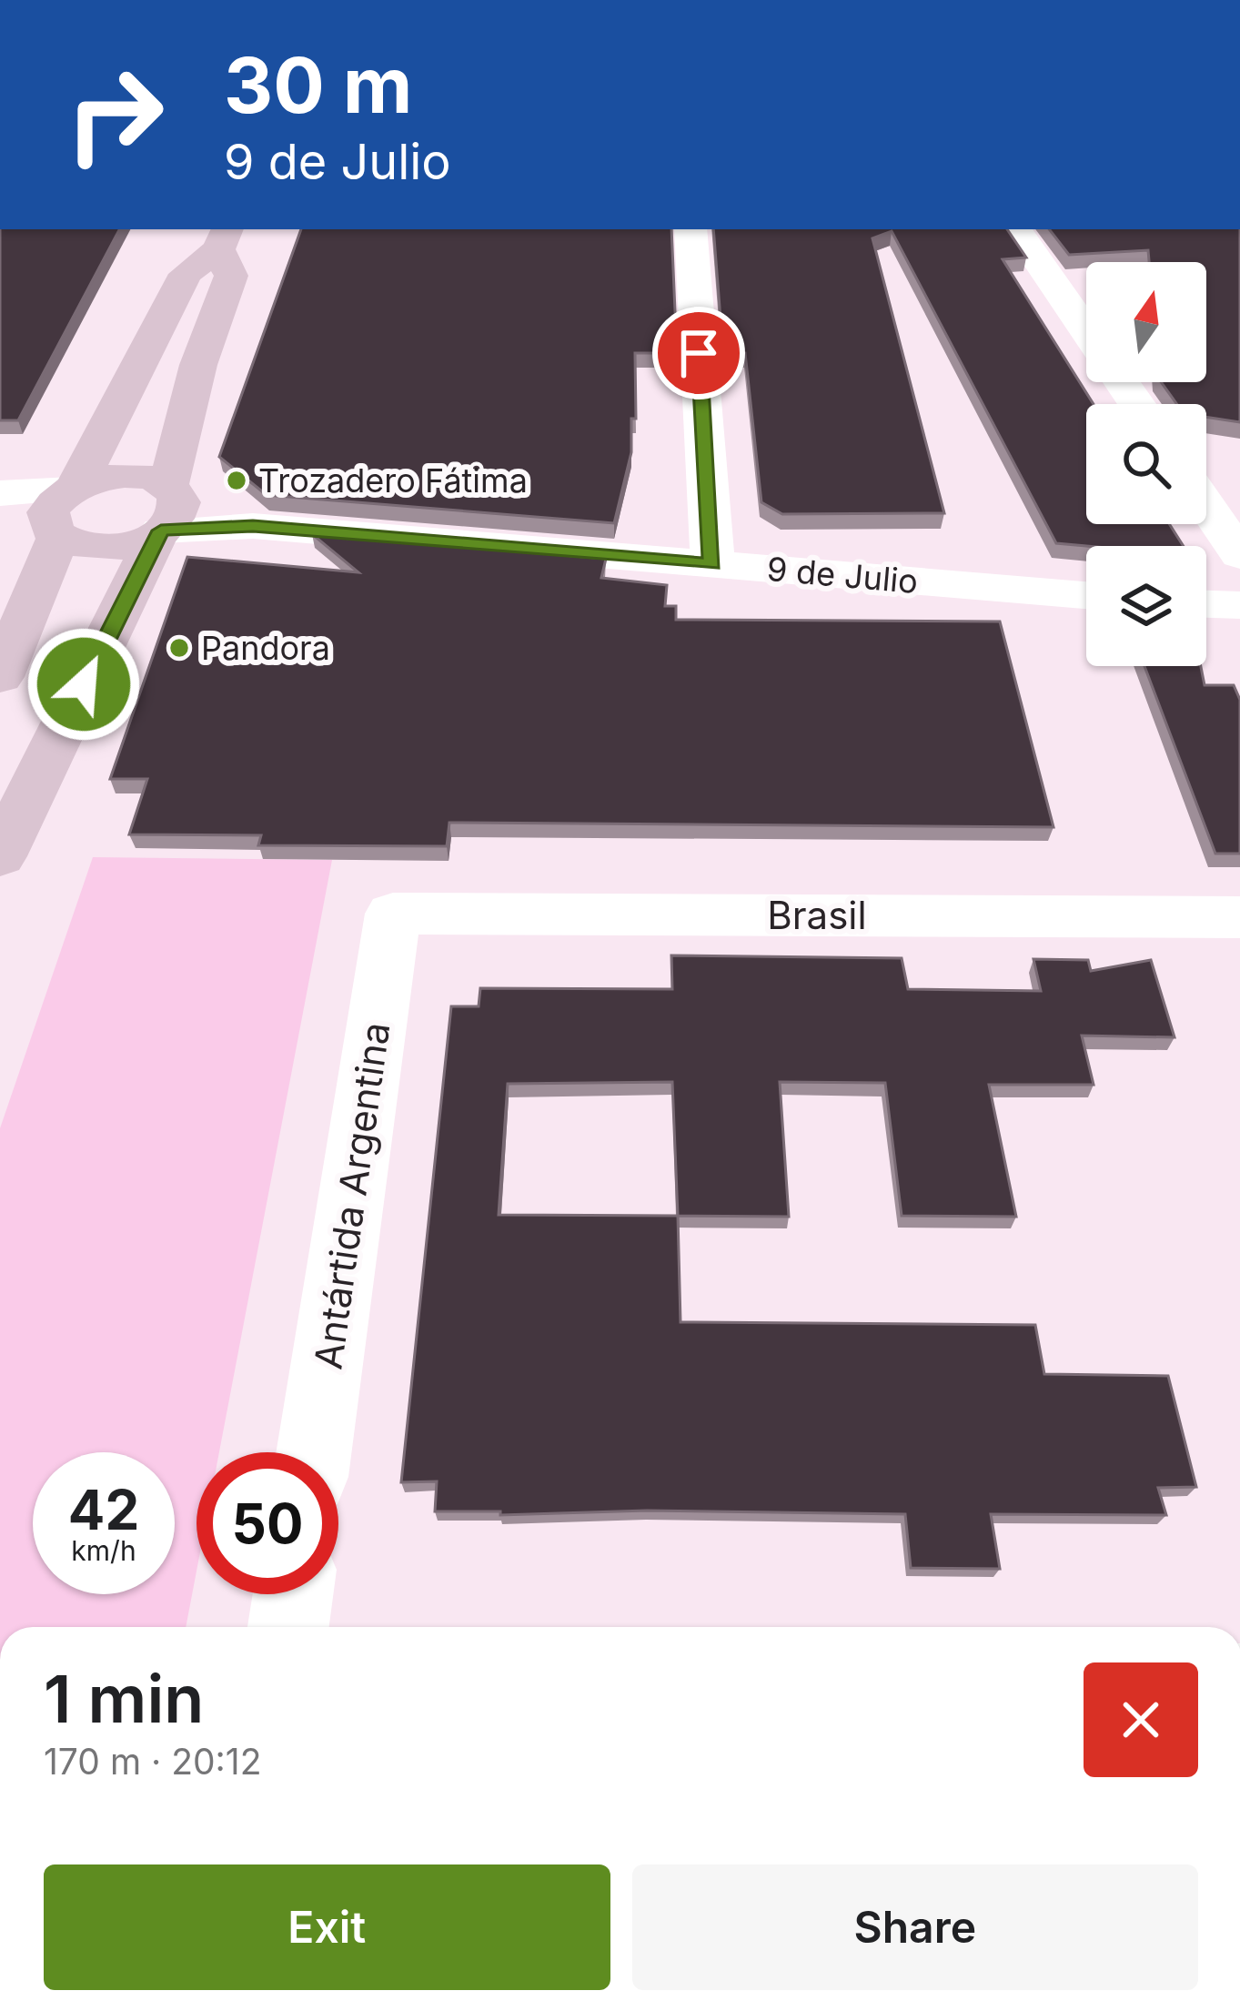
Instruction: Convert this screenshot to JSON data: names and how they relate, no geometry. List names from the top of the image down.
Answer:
{
  "streets": {
    "street": ["9 de Julio", "Brasil", "Antártida Argentina"]
  },
  "crossings": [
    ["Brasil", "Antártida Argentina"]
  ],
  "places": ["Trozadero Fátima", "Pandora"],
  "north": "top",
  "page": {
    "turn": ["30 m", "9 de Julio"],
    "speed": "42 km/h",
    "limit": "50",
    "heading": ["1 min", "170 m · 20:12"],
    "buttons": ["Exit", "Share"]
  }
}
